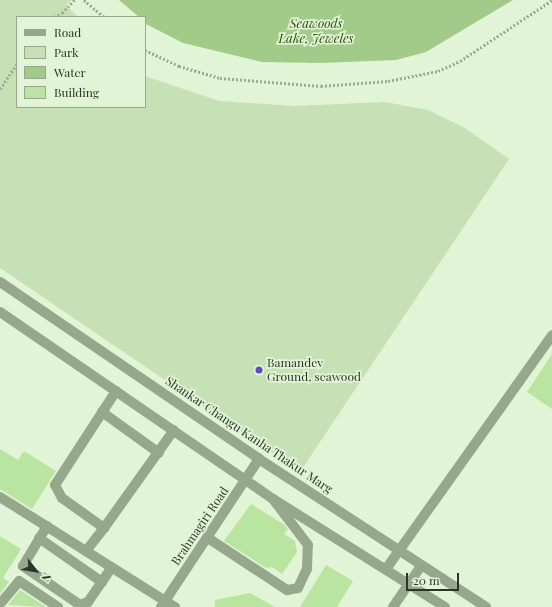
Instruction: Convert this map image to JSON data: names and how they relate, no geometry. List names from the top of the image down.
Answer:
{
  "streets": {
    "street": ["Shankar Changu Kanha Thakur Marg", "Brahmagiri Road"]
  },
  "crossings": [
    ["Shankar Changu Kanha Thakur Marg", "Brahmagiri Road"]
  ],
  "water": ["Seawoods Lake, Jeweles"],
  "places": ["Bamandev Ground, seawood"],
  "legend": [
    "Road",
    "Park",
    "Water",
    "Building"
  ],
  "scale_bar": "20 m",
  "north": "bottom right"
}
